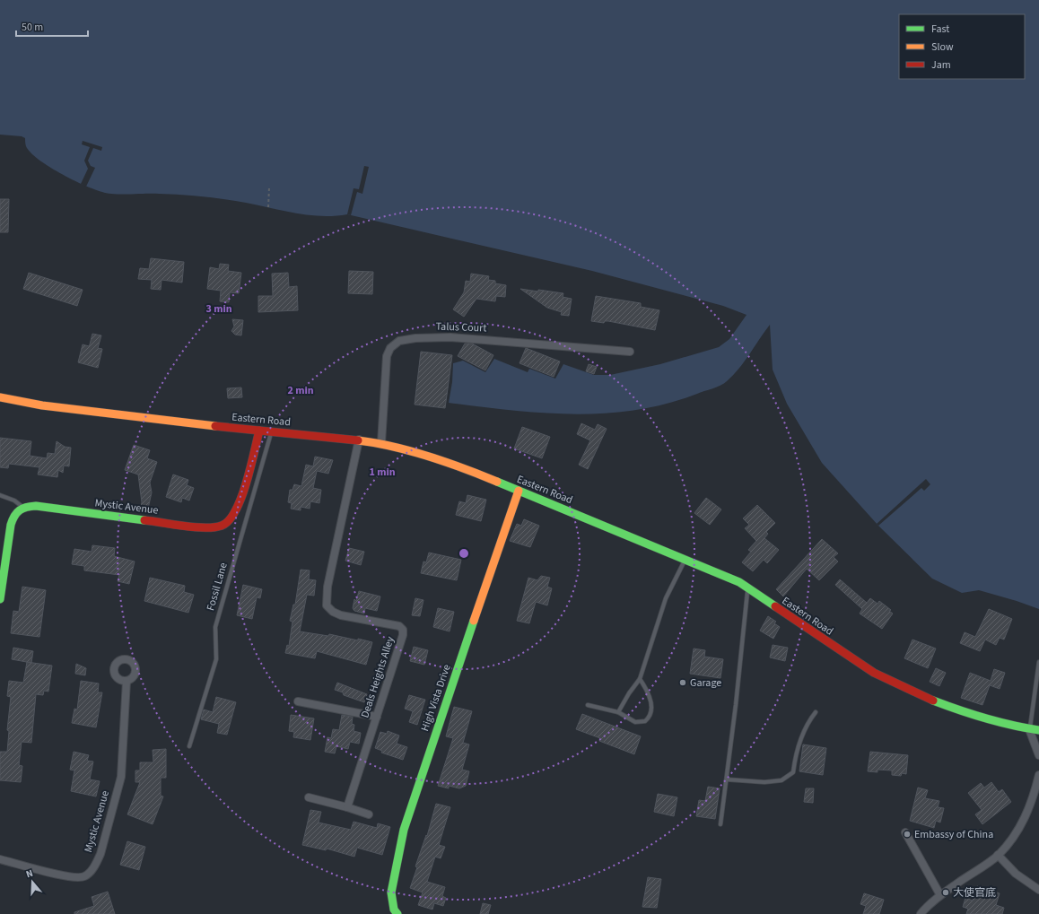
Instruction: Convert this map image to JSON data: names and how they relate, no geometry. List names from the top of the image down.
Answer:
{
  "streets": {
    "main road": ["Eastern Road", "Mystic Avenue", "High Vista Drive"],
    "street": ["Talus Court", "Deals Heights Alley"],
    "lane": ["Fossil Lane"]
  },
  "crossings": [
    ["Talus Court", "Eastern Road"],
    ["Eastern Road", "Mystic Avenue"],
    ["Eastern Road", "Fossil Lane"],
    ["Eastern Road", "Deals Heights Alley"],
    ["Eastern Road", "High Vista Drive"]
  ],
  "places": ["Garage", "Embassy of China", "大使官底"],
  "legend": ["Fast", "Slow", "Jam"],
  "scale_bar": "50 m",
  "north": "top",
  "rings": ["3 min", "2 min", "1 min"]
}
